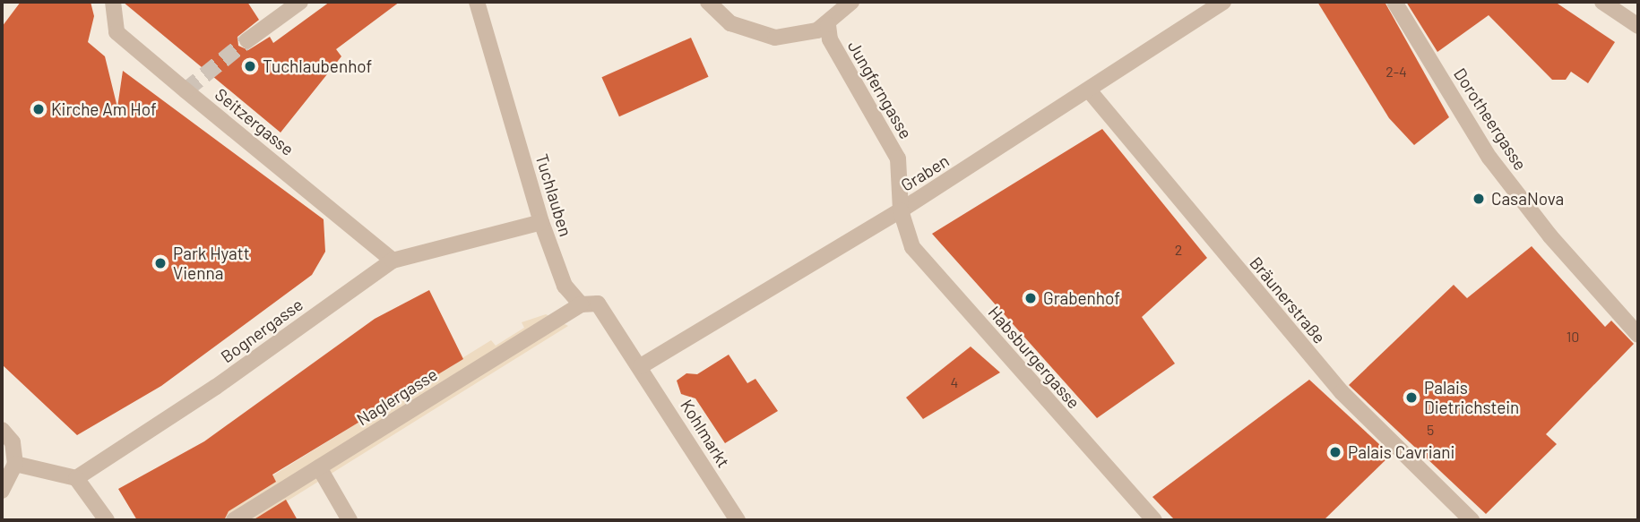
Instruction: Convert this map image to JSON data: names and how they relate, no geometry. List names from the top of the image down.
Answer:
{
  "streets": {
    "street": [
      "Jungferngasse",
      "Dorotheergasse",
      "Seitzergasse",
      "Graben",
      "Tuchlauben",
      "Bräunerstraße",
      "Bognergasse",
      "Habsburgergasse",
      "Naglergasse",
      "Kohlmarkt"
    ]
  },
  "crossings": [
    ["Jungferngasse", "Graben"],
    ["Jungferngasse", "Habsburgergasse"],
    ["Seitzergasse", "Bognergasse"],
    ["Graben", "Bräunerstraße"],
    ["Graben", "Habsburgergasse"],
    ["Graben", "Kohlmarkt"],
    ["Tuchlauben", "Bognergasse"],
    ["Tuchlauben", "Naglergasse"]
  ],
  "places": [
    "Tuchlaubenhof",
    "Kirche Am Hof",
    "CasaNova",
    "Park Hyatt Vienna",
    "Grabenhof",
    "Palais Dietrichstein",
    "Palais Cavriani"
  ],
  "house_numbers": [
    "2-4",
    "2",
    "10",
    "4",
    "5"
  ]
}
